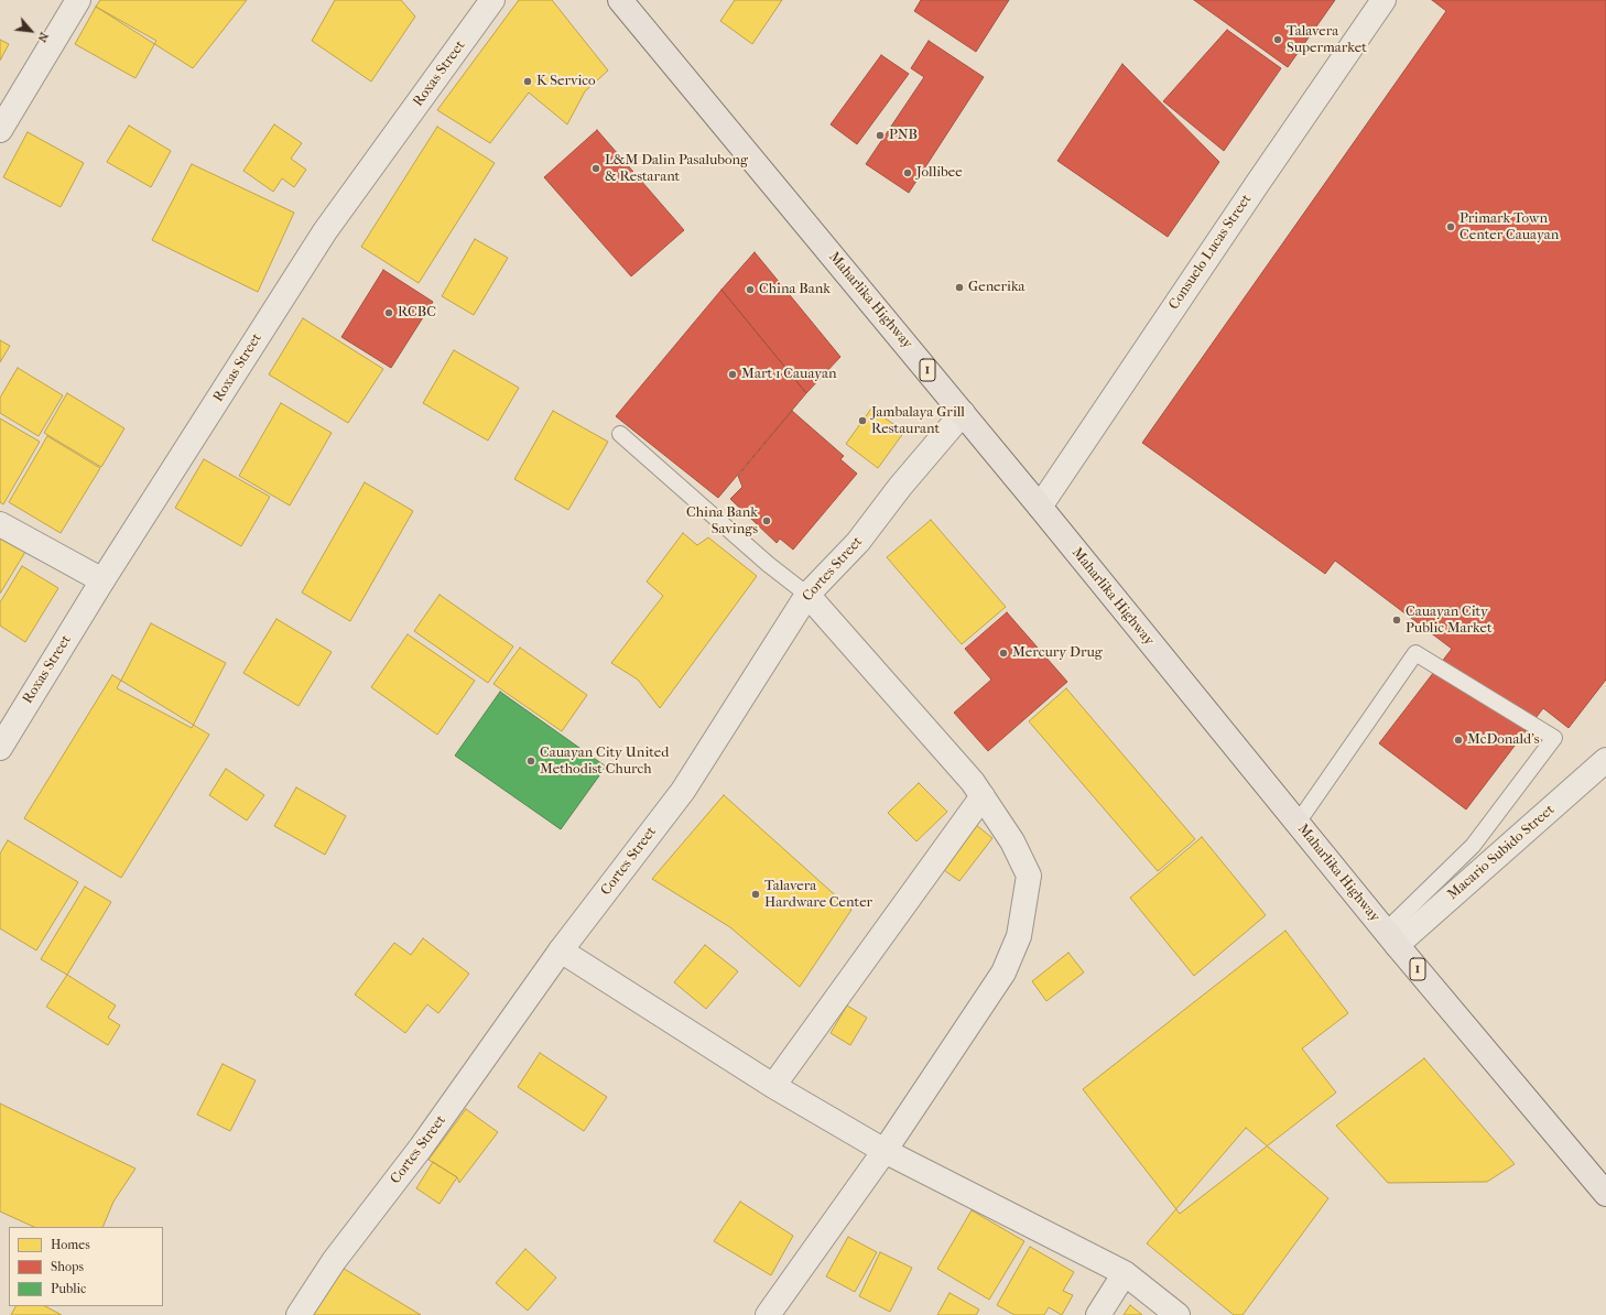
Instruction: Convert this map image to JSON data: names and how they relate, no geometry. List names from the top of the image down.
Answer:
{
  "streets": {
    "main road": ["Maharlika Highway", "1"],
    "street": [
      "Roxas Street",
      "Consuelo Lucas Street",
      "Cortes Street",
      "Macario Subido Street"
    ]
  },
  "crossings": [
    ["Consuelo Lucas Street", "Maharlika Highway"],
    ["Maharlika Highway", "Cortes Street"],
    ["Maharlika Highway", "Macario Subido Street"]
  ],
  "places": [
    "Talavera Supermarket",
    "K Servico",
    "PNB",
    "L&M Dalin Pasalubong & Restarant",
    "Jollibee",
    "Primark Town Center Cauayan",
    "Generika",
    "China Bank",
    "RCBC",
    "Mart 1 Cauayan",
    "Jambalaya Grill Restaurant",
    "China Bank Savings",
    "Cauayan City Public Market",
    "Mercury Drug",
    "McDonald's",
    "Cauayan City United Methodist Church",
    "Talavera Hardware Center"
  ],
  "legend": ["Homes", "Shops", "Public"],
  "north": "bottom right"
}
